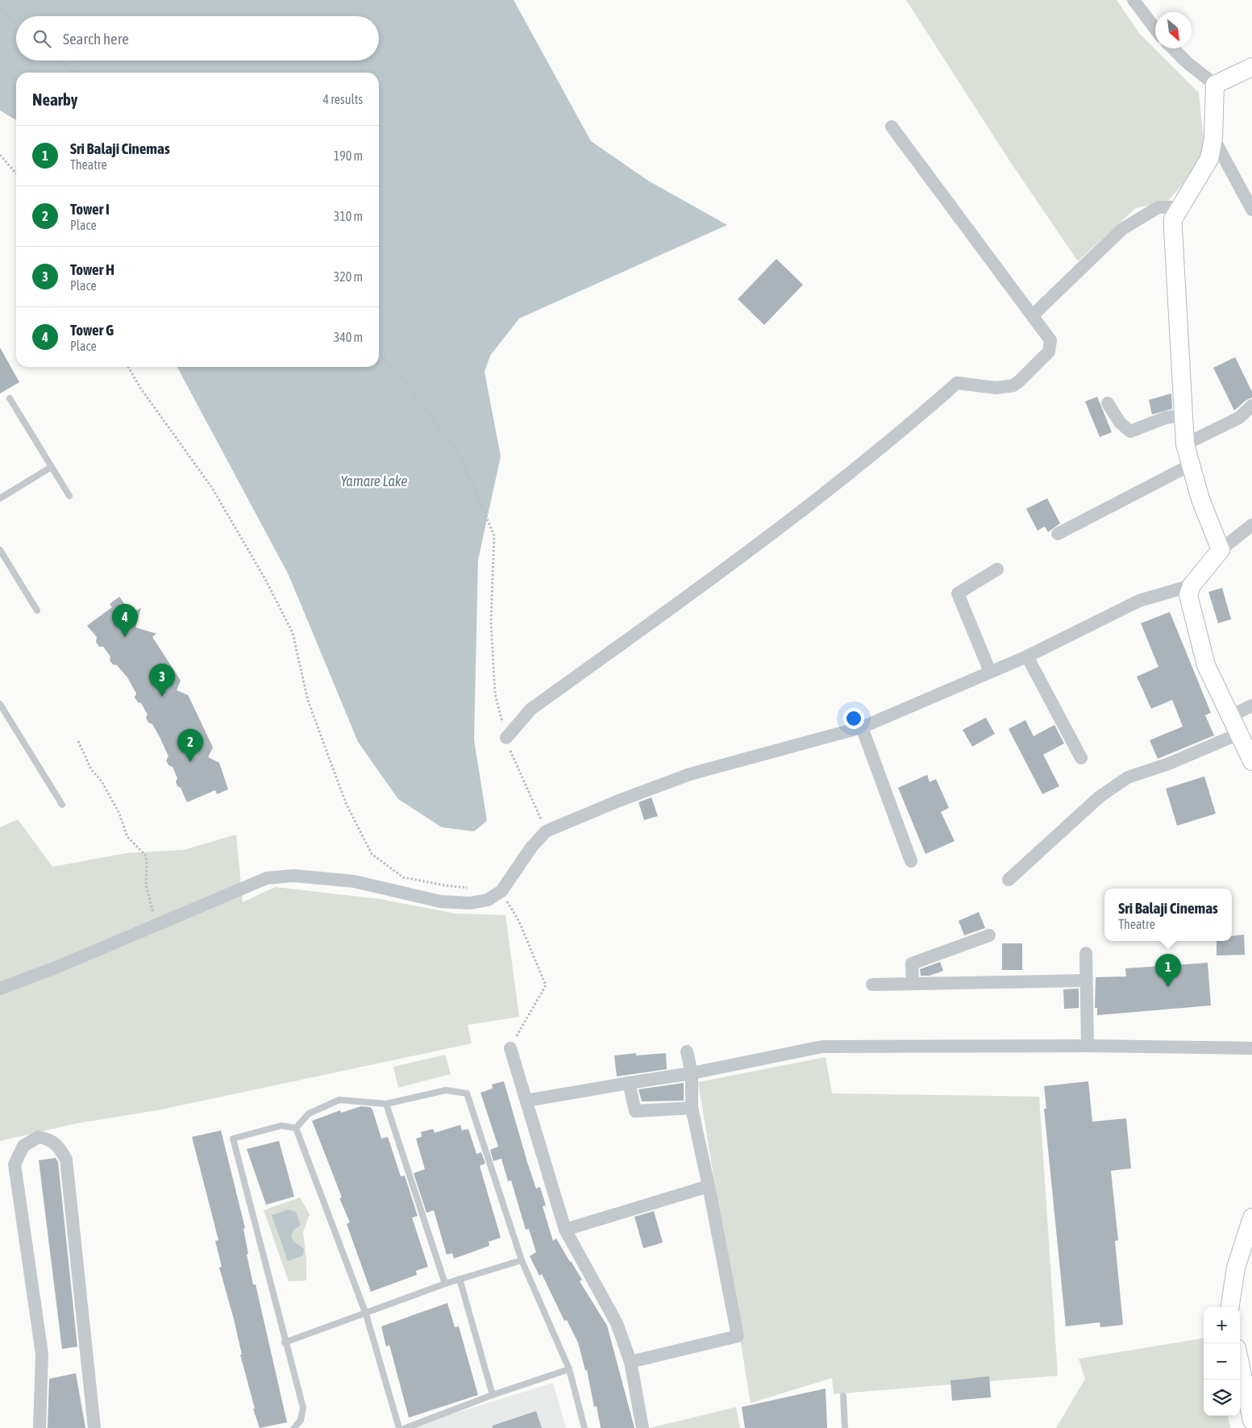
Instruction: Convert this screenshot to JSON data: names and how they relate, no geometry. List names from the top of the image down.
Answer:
{
  "water": ["Yamare Lake"],
  "north": "bottom right",
  "page": {
    "search": "Search here",
    "heading": ["Nearby", "4 results"],
    "list": [
      {
        "mark": "1",
        "name": "Sri Balaji Cinemas",
        "note": "Theatre",
        "value": "190 m"
      },
      {
        "mark": "2",
        "name": "Tower I",
        "note": "Place",
        "value": "310 m"
      },
      {
        "mark": "3",
        "name": "Tower H",
        "note": "Place",
        "value": "320 m"
      },
      {
        "mark": "4",
        "name": "Tower G",
        "note": "Place",
        "value": "340 m"
      }
    ],
    "pins": [
      "4",
      "3",
      "2",
      "1"
    ],
    "popup": ["Sri Balaji Cinemas", "Theatre"],
    "map_buttons": ["+", "−"]
  }
}
